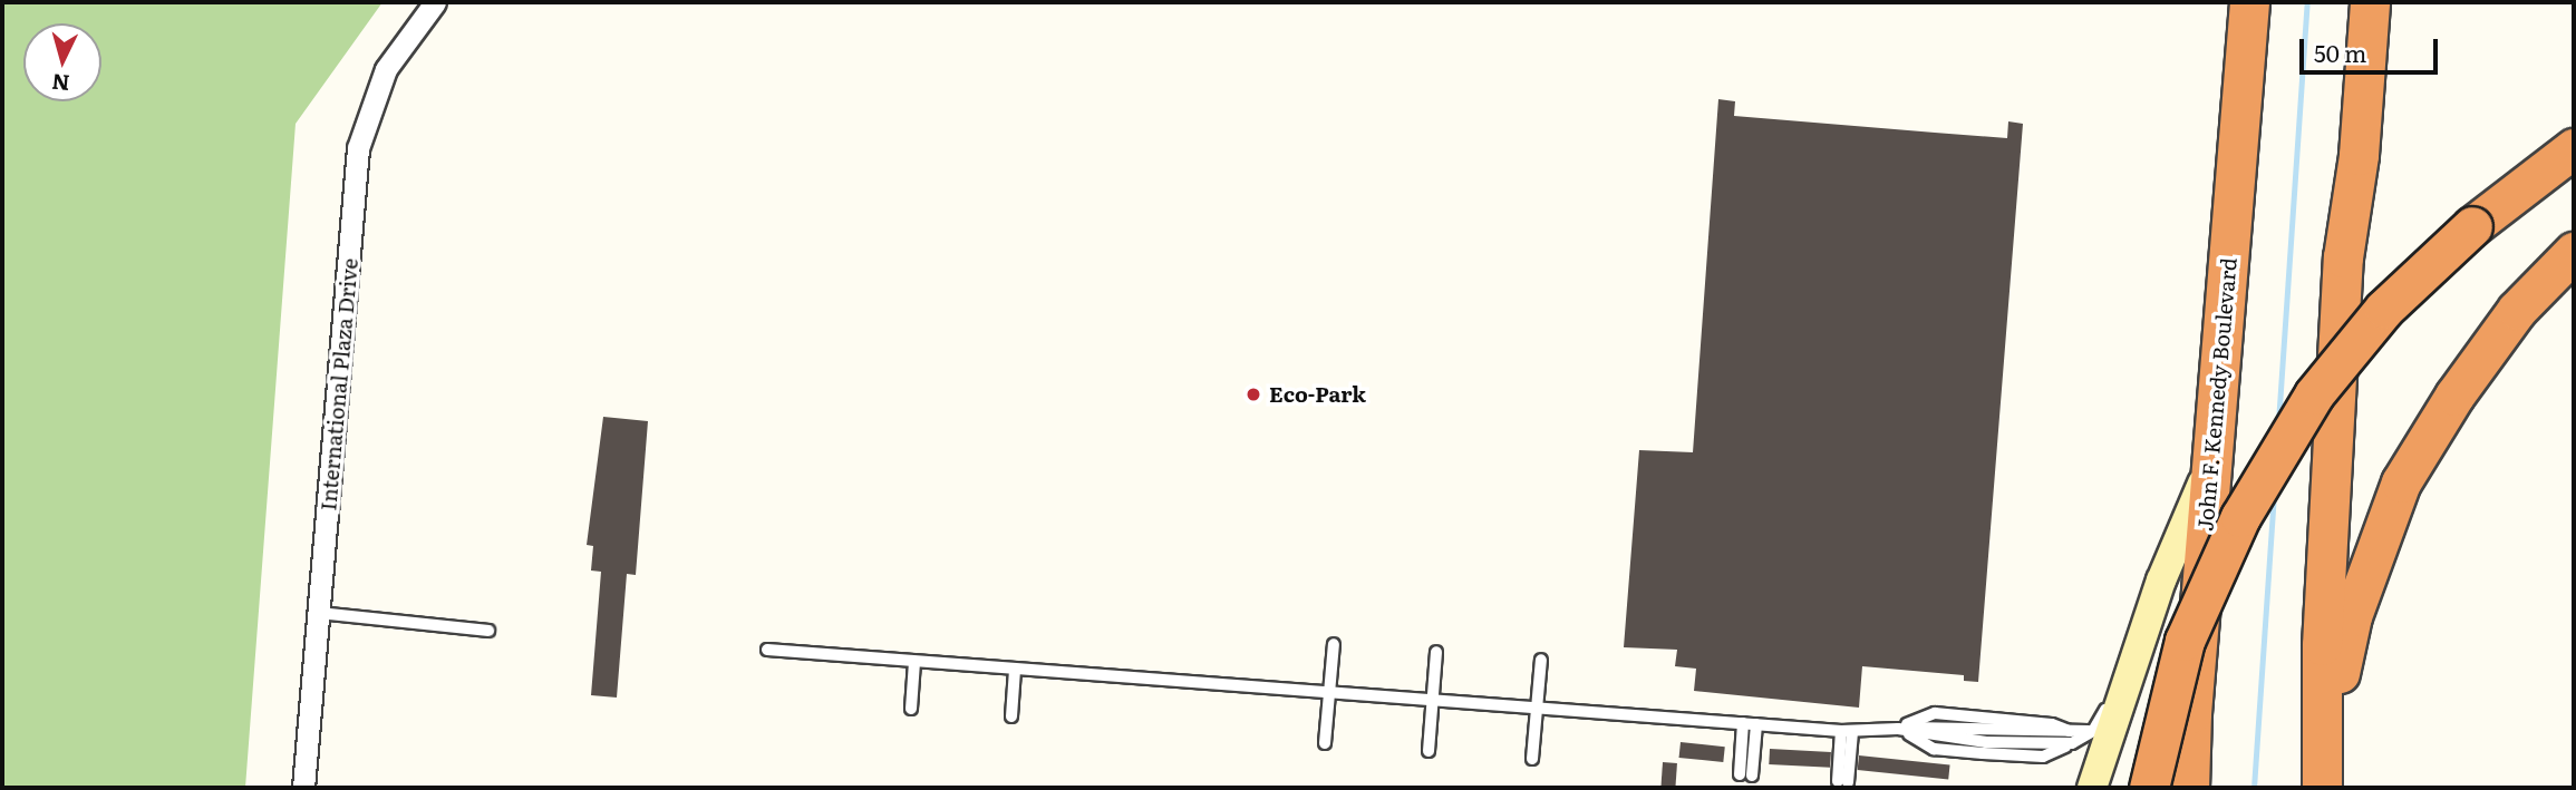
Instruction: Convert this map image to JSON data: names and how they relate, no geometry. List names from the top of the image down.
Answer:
{
  "streets": {
    "highway": ["John F. Kennedy Boulevard"],
    "street": ["International Plaza Drive"]
  },
  "places": ["Eco-Park"],
  "scale_bar": "50 m",
  "north": "bottom"
}
